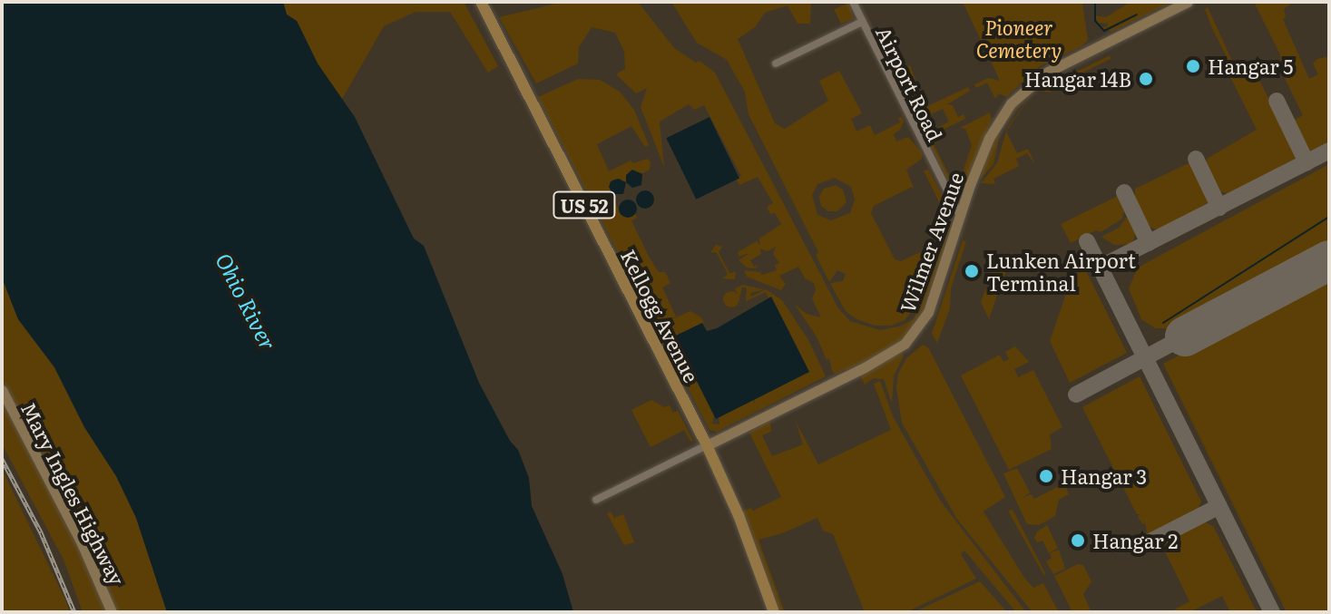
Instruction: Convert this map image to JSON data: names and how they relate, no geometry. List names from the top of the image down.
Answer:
{
  "streets": {
    "main road": ["US 52", "Kellogg Avenue"],
    "street": ["Airport Road", "Wilmer Avenue", "Mary Ingles Highway"]
  },
  "crossings": [
    ["Airport Road", "Wilmer Avenue"],
    ["Wilmer Avenue", "Kellogg Avenue"]
  ],
  "water": ["Ohio River"],
  "parks": ["Pioneer Cemetery"],
  "places": [
    "Hangar 5",
    "Hangar 14B",
    "Lunken Airport Terminal",
    "Hangar 3",
    "Hangar 2"
  ]
}
